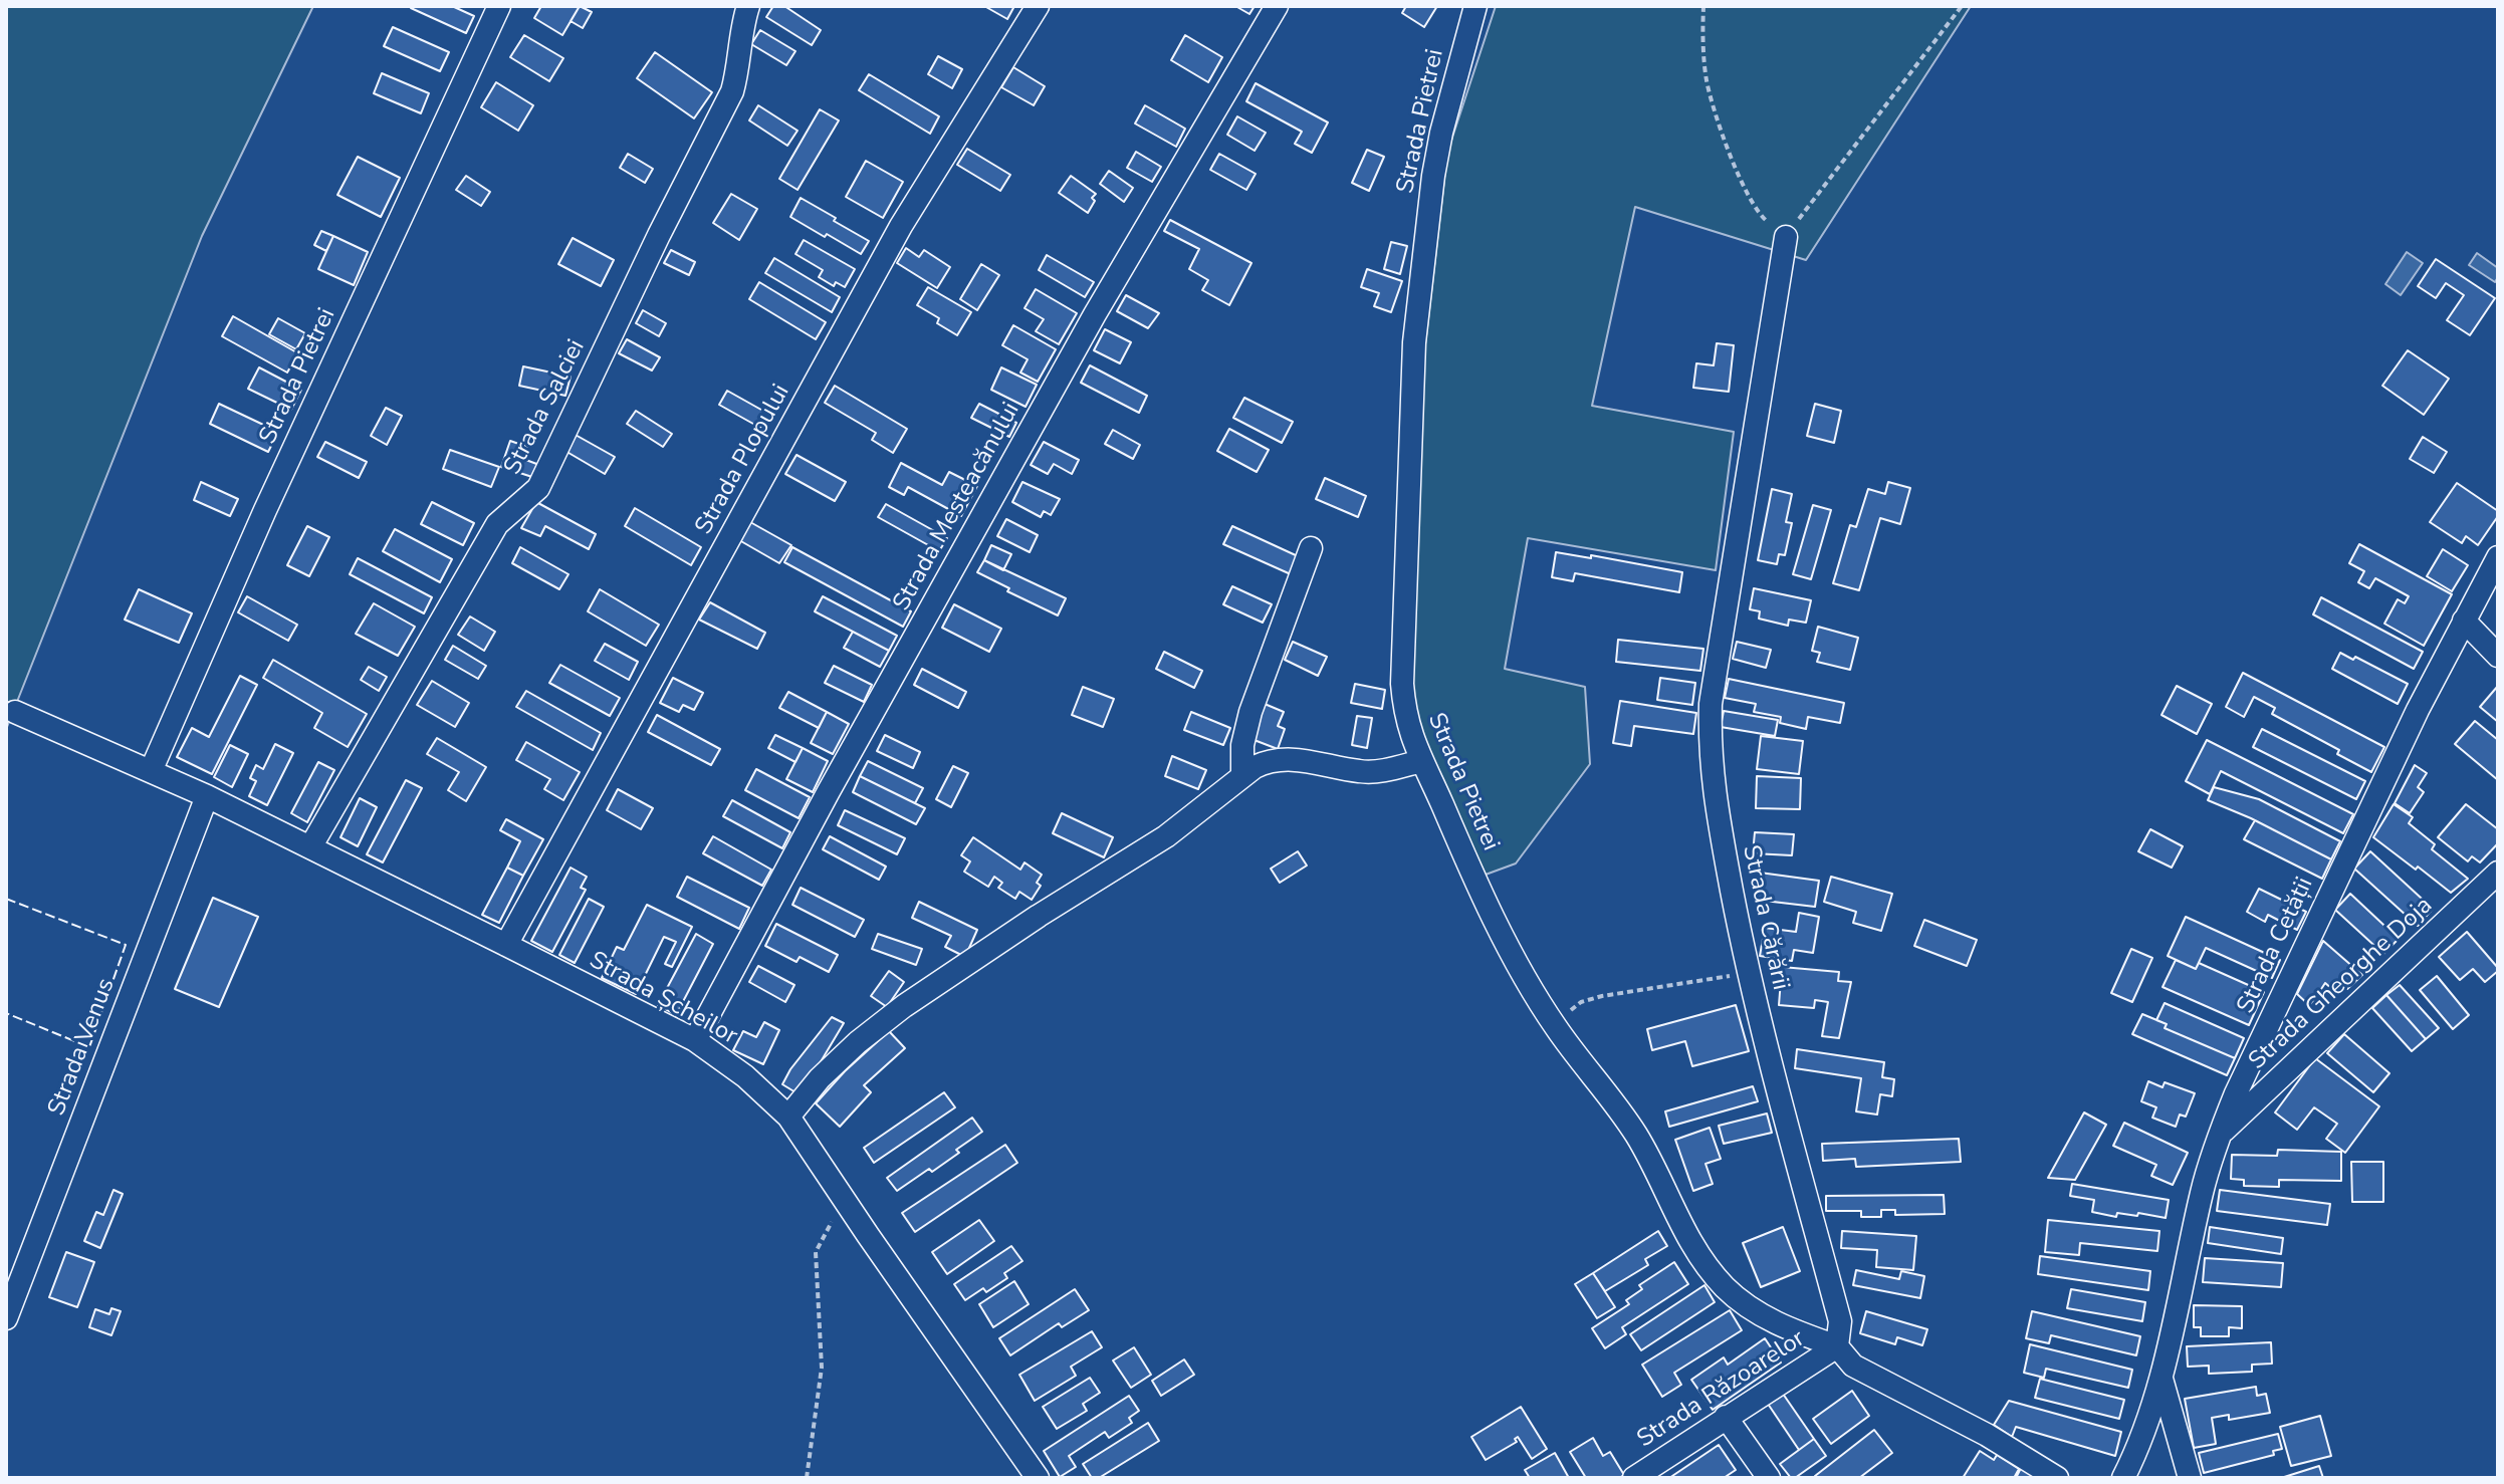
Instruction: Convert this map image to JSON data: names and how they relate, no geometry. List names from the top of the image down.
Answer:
{
  "streets": {
    "street": [
      "Strada Pietrei",
      "Strada Salciei",
      "Strada Plopului",
      "Strada Mesteacănului",
      "Strada Cărării",
      "Strada Cetății",
      "Strada Gheorghe Doja",
      "Strada Șcheilor",
      "Strada Venus",
      "Strada Răzoarelor"
    ]
  },
  "crossings": [
    ["Strada Pietrei", "Strada Cărării"],
    ["Strada Pietrei", "Strada Șcheilor"],
    ["Strada Pietrei", "Strada Răzoarelor"],
    ["Strada Salciei", "Strada Șcheilor"],
    ["Strada Plopului", "Strada Șcheilor"],
    ["Strada Mesteacănului", "Strada Șcheilor"],
    ["Strada Cărării", "Strada Răzoarelor"],
    ["Strada Cetății", "Strada Gheorghe Doja"],
    ["Strada Șcheilor", "Strada Venus"]
  ]
}
